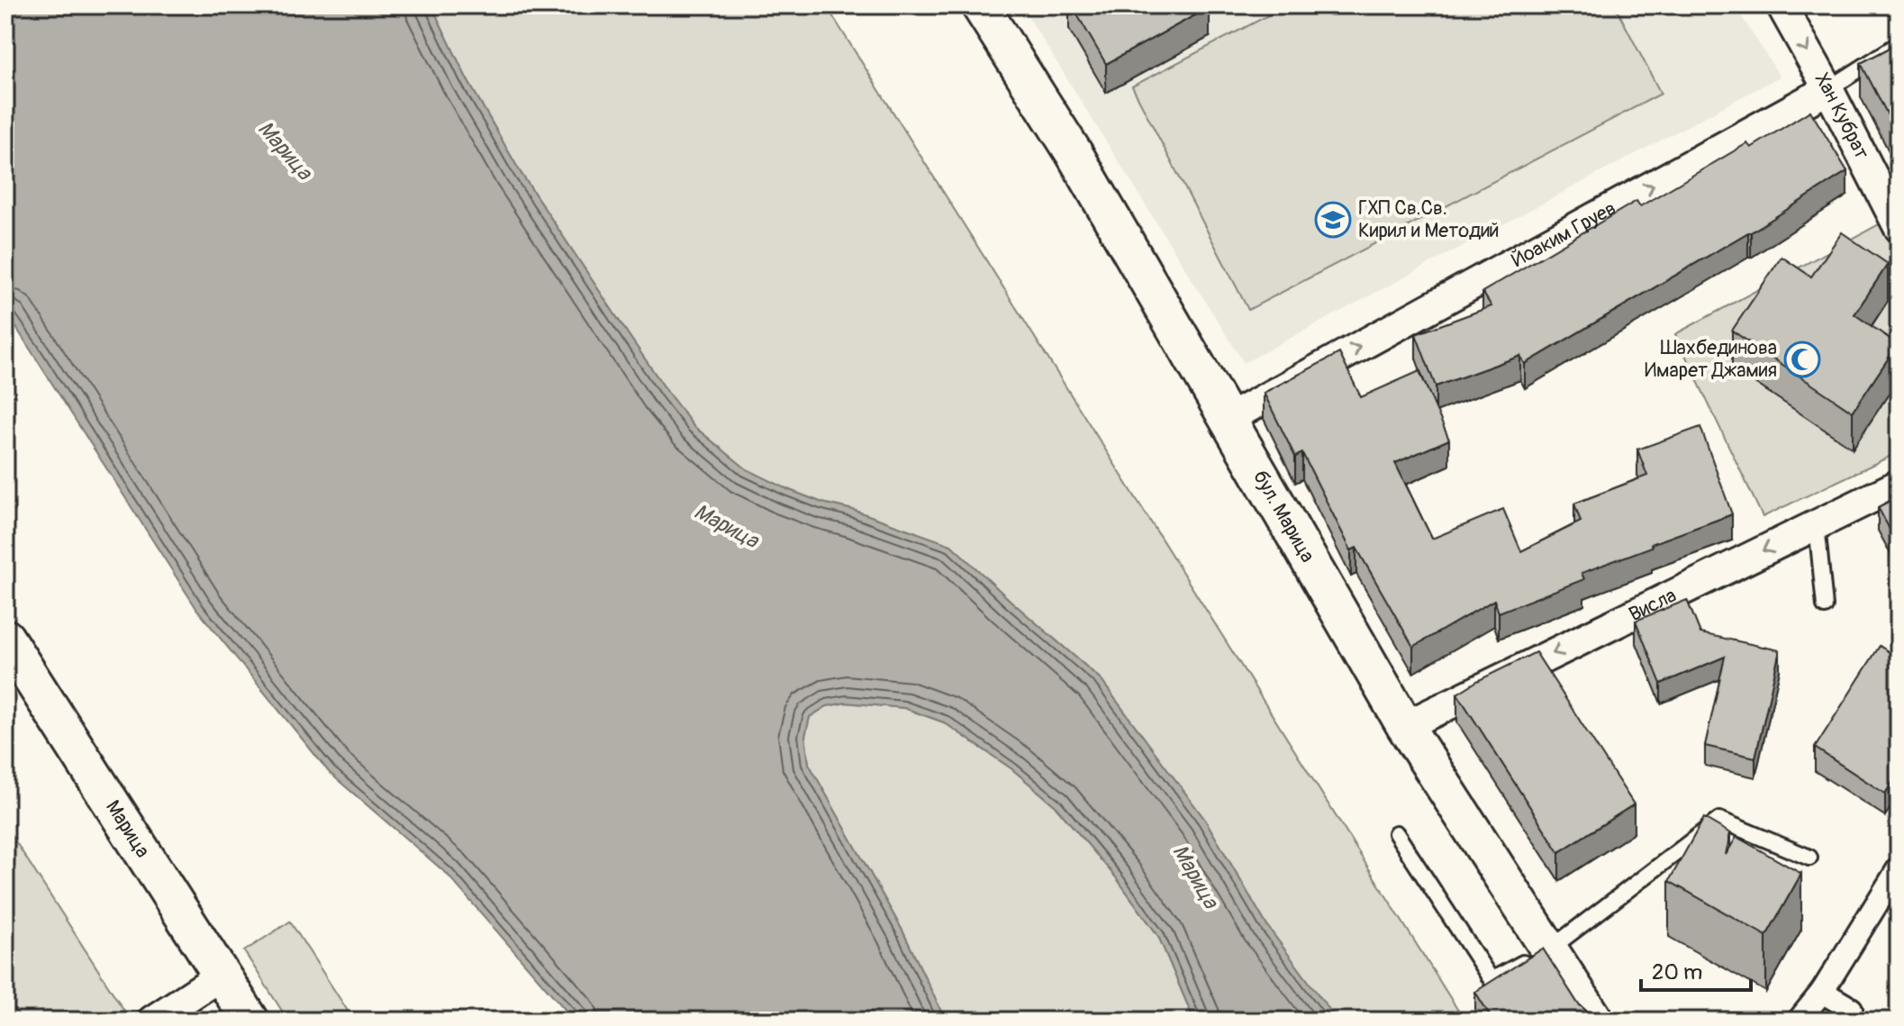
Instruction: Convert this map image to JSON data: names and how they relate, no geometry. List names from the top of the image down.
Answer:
{
  "streets": {
    "street": [
      "Хан Кубрат",
      "Йоаким Груев",
      "бул. Марица",
      "Висла",
      "Марица"
    ]
  },
  "crossings": [
    ["Хан Кубрат", "Йоаким Груев"],
    ["Йоаким Груев", "бул. Марица"],
    ["бул. Марица", "Висла"]
  ],
  "one_way": ["Хан Кубрат", "Йоаким Груев", "Висла"],
  "water": ["Марица"],
  "places": {
    "school or university": ["ГХП Св.Св. Кирил и Методий"],
    "mosque": ["Шахбединова Имарет Джамия"]
  },
  "scale_bar": "20 m"
}
